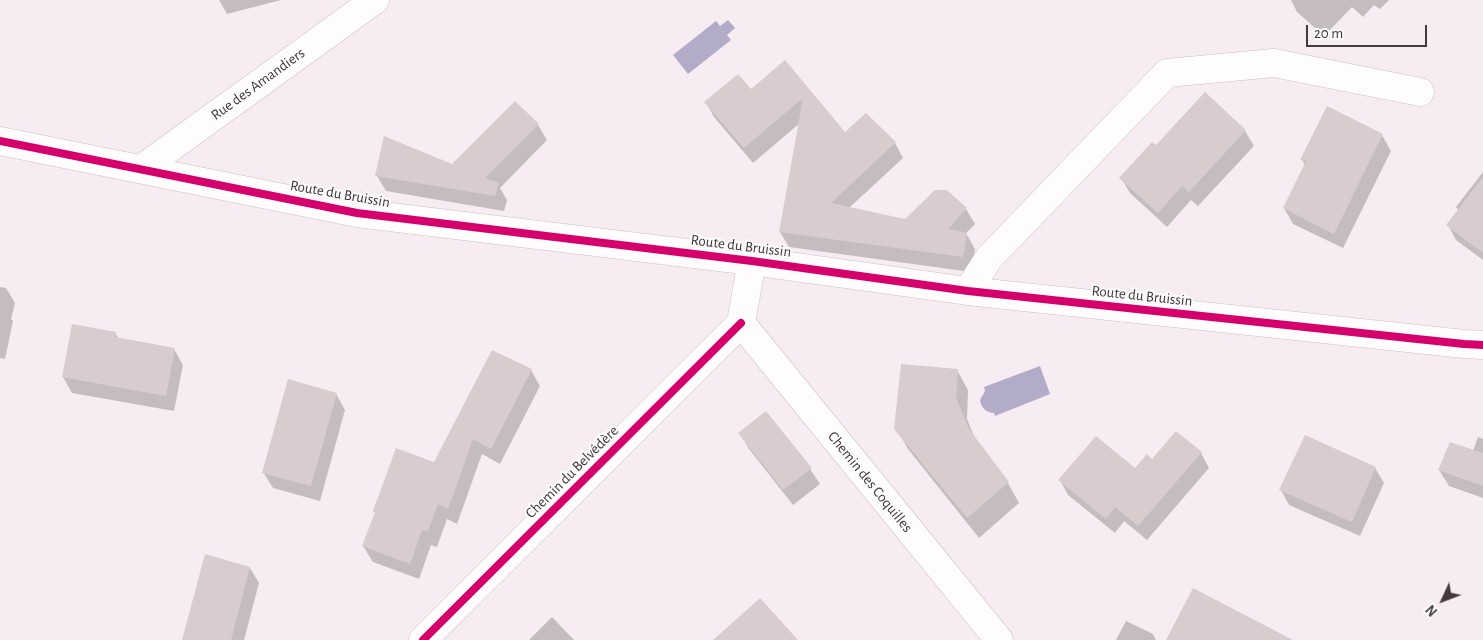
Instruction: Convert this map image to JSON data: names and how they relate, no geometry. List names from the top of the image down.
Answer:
{
  "streets": {
    "street": [
      "Rue des Amandiers",
      "Route du Bruissin",
      "Chemin du Belvédère",
      "Chemin des Coquilles"
    ]
  },
  "crossings": [
    ["Rue des Amandiers", "Route du Bruissin"],
    ["Chemin du Belvédère", "Chemin des Coquilles"]
  ],
  "scale_bar": "20 m",
  "north": "bottom left"
}
